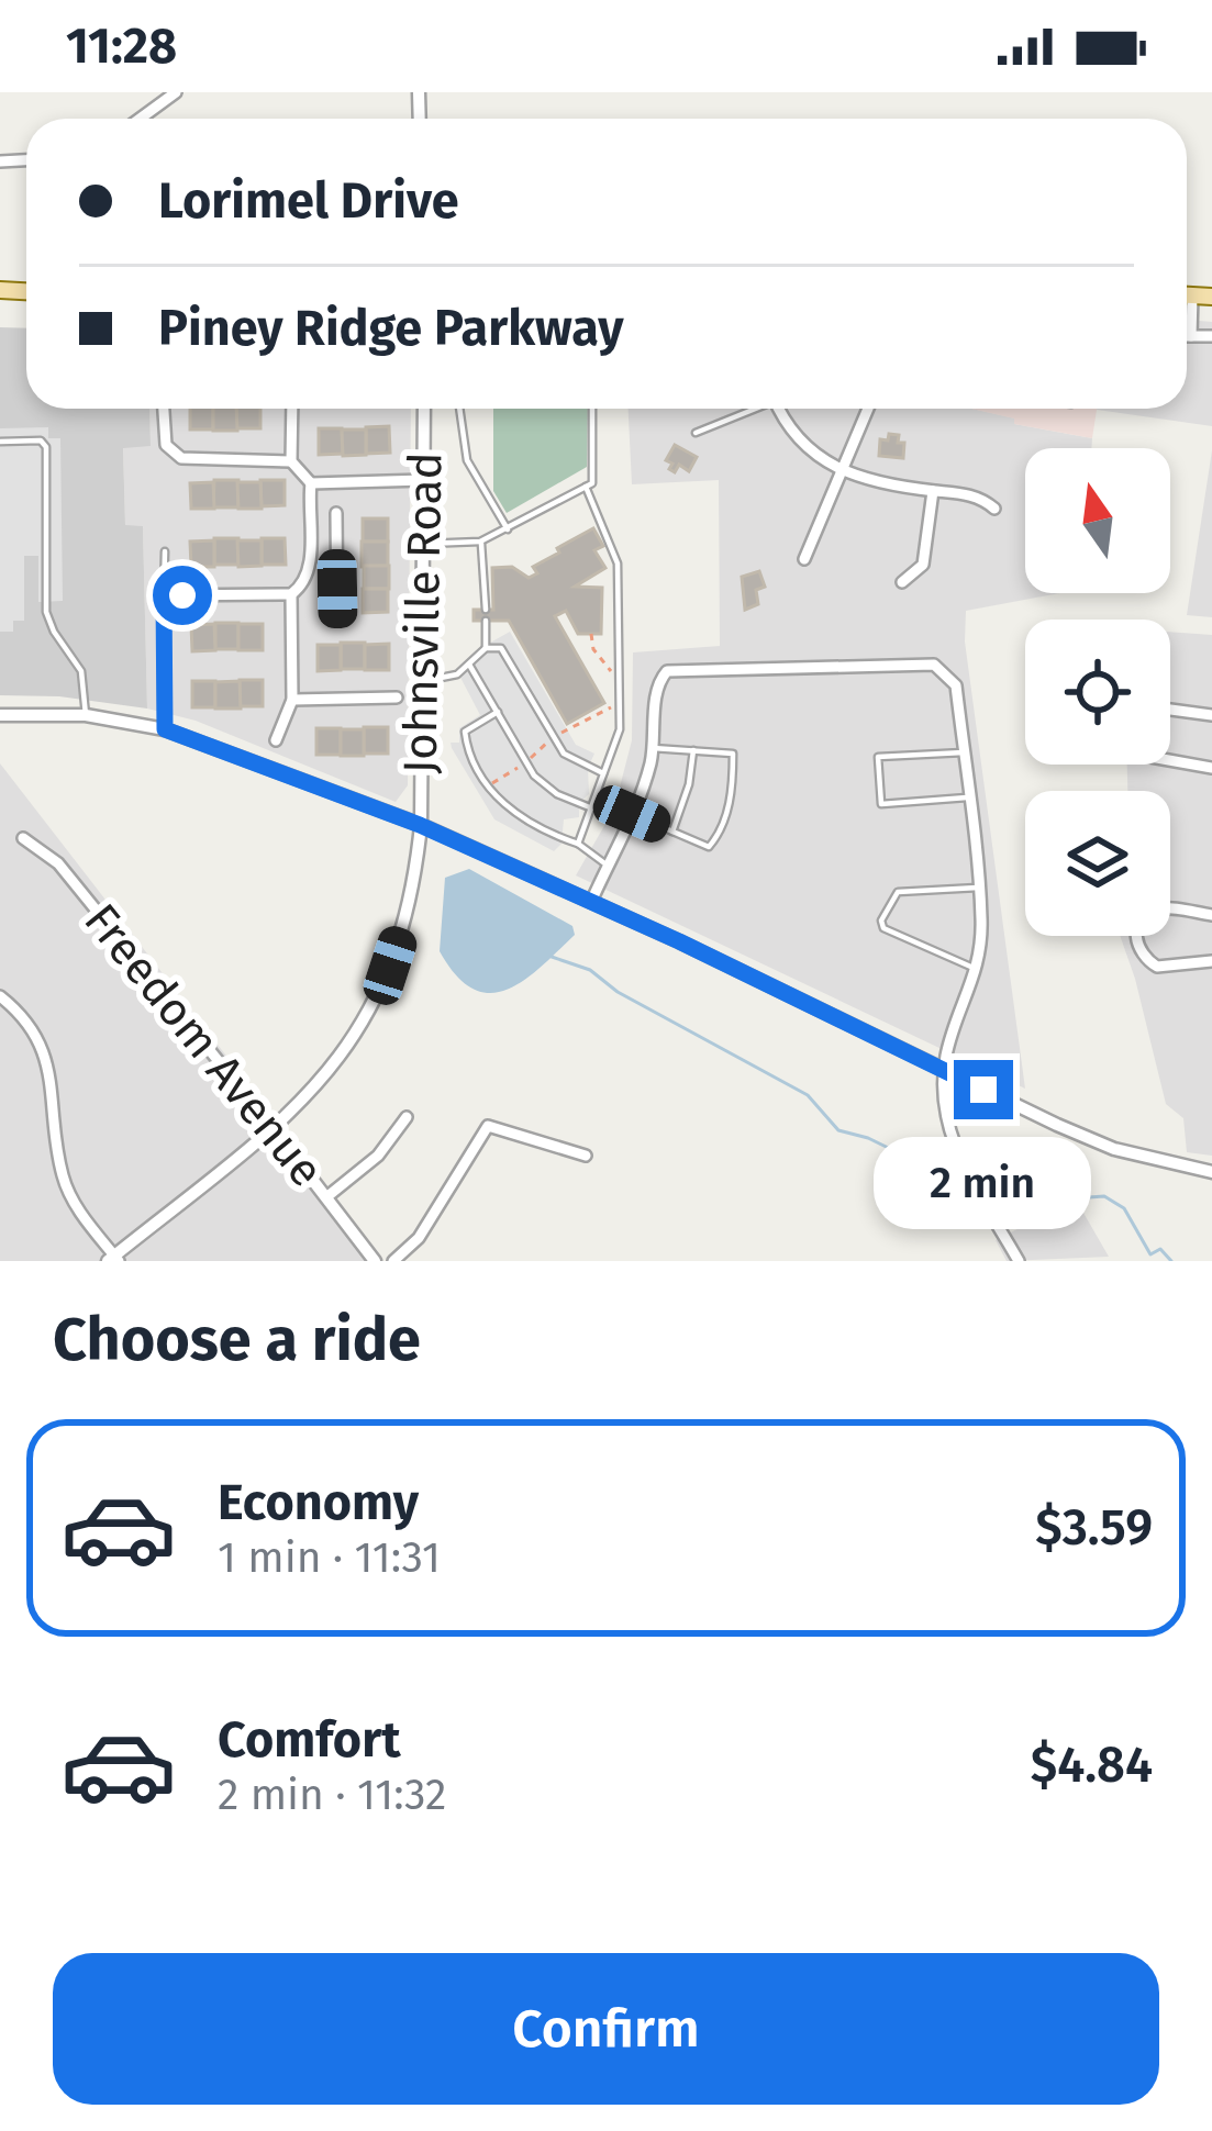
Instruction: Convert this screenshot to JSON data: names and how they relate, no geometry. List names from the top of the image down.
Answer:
{
  "streets": {
    "street": ["Johnsville Road", "Freedom Avenue"]
  },
  "crossings": [
    ["Johnsville Road", "Freedom Avenue"]
  ],
  "north": "top",
  "page": {
    "status": "11:28",
    "banner": ["Lorimel Drive", "Piney Ridge Parkway"],
    "bubble": "2 min",
    "heading": "Choose a ride",
    "list": [
      {
        "name": "Economy",
        "note": "1 min · 11:31",
        "value": "$3.59"
      },
      {
        "name": "Comfort",
        "note": "2 min · 11:32",
        "value": "$4.84"
      }
    ],
    "buttons": "Confirm"
  }
}
